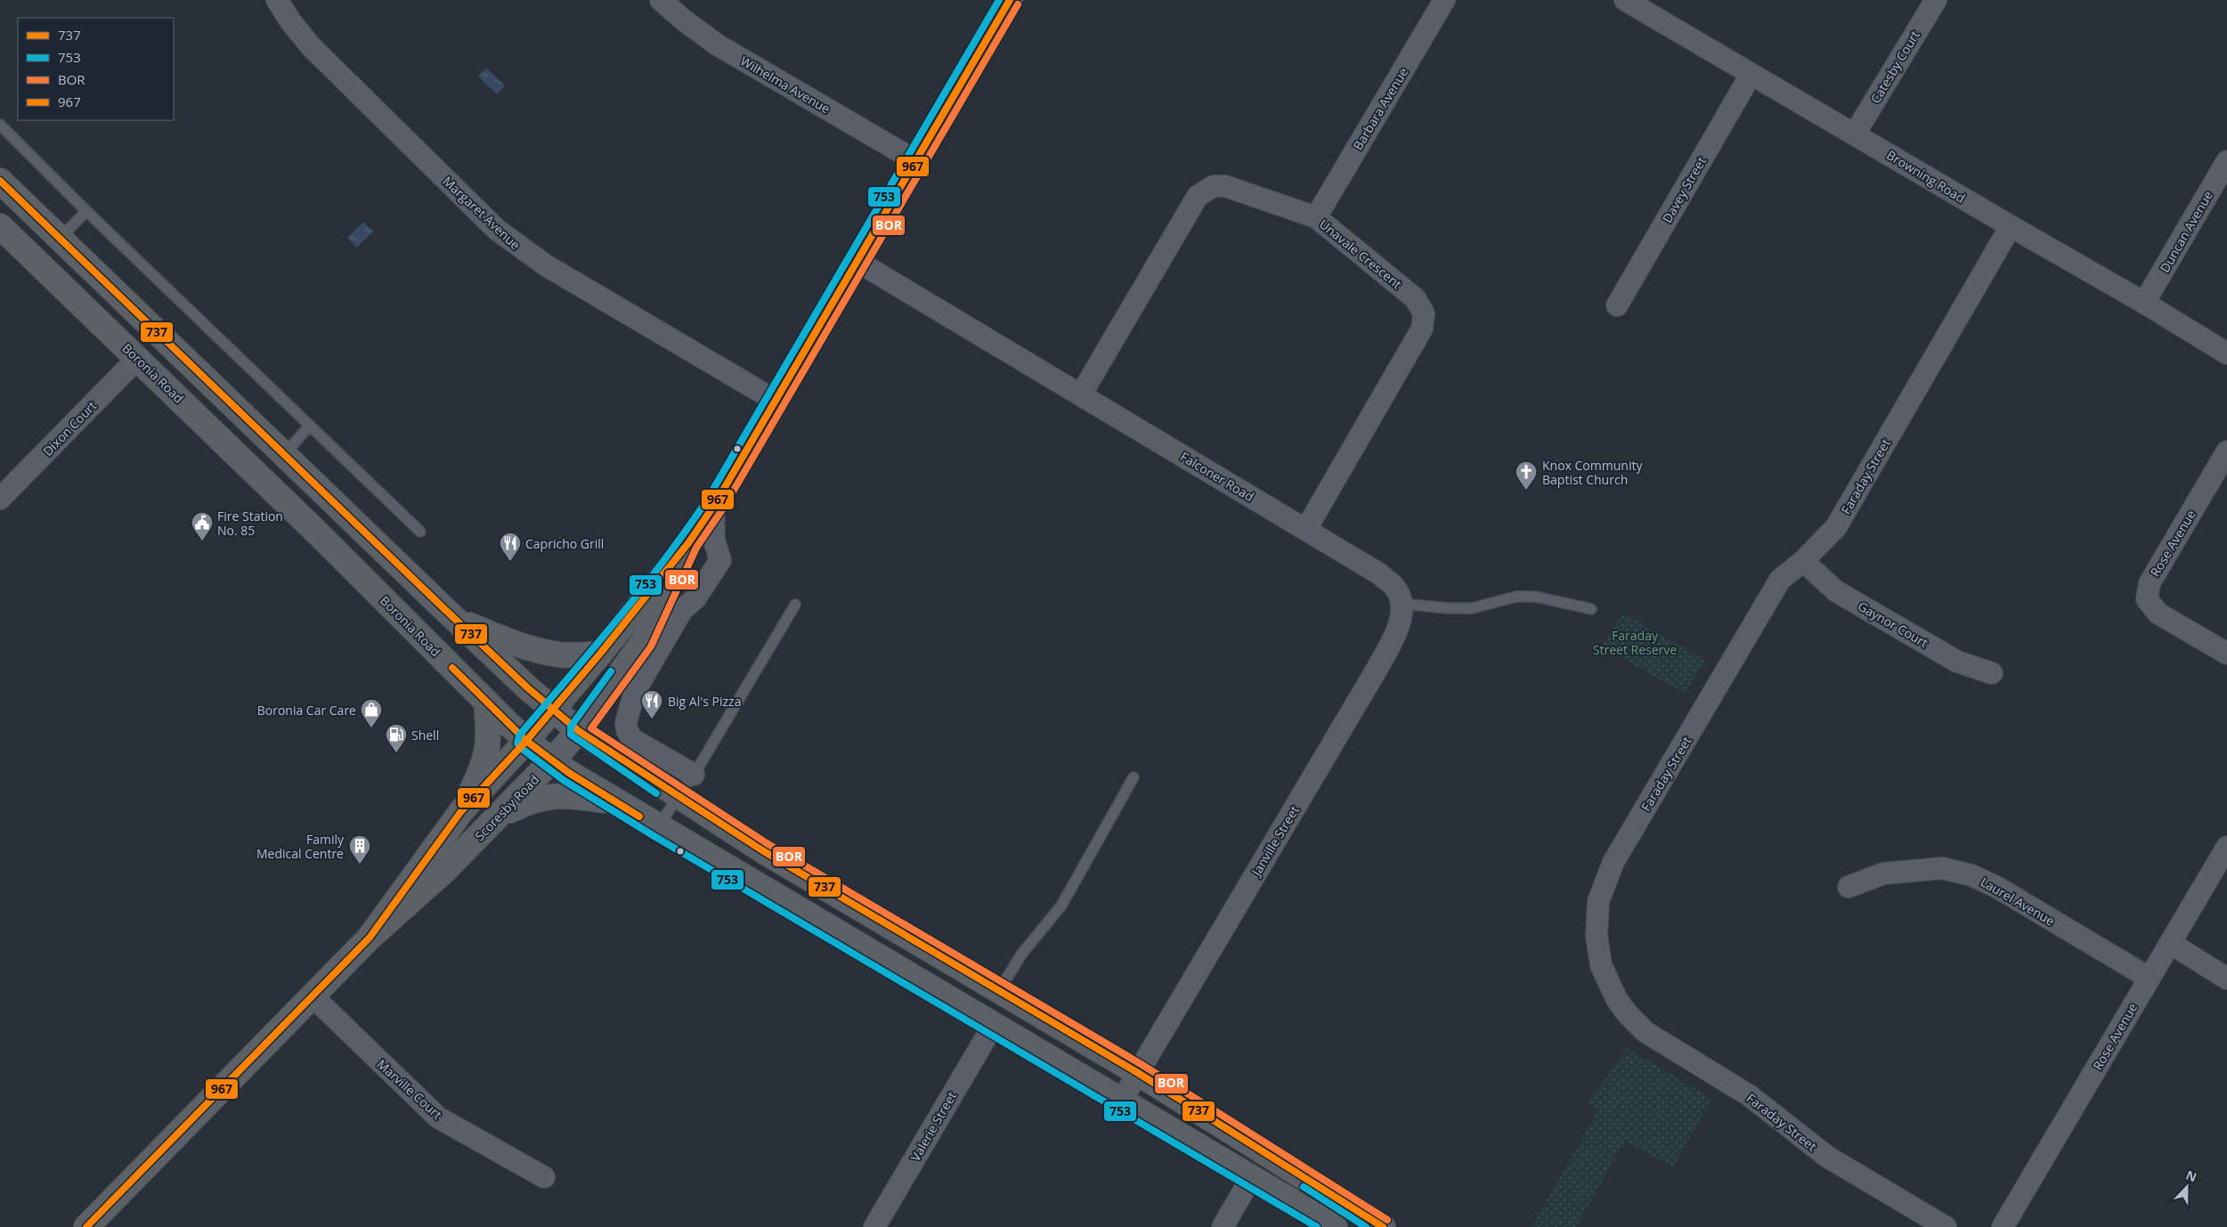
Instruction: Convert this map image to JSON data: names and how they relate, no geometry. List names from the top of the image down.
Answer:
{
  "streets": {
    "main road": ["Boronia Road", "Scoresby Road"],
    "street": [
      "Catesby Court",
      "Wilhelma Avenue",
      "Barbara Avenue",
      "Browning Road",
      "Davey Street",
      "Margaret Avenue",
      "Duncan Avenue",
      "Unavale Crescent",
      "Dixon Court",
      "Falconer Road",
      "Faraday Street",
      "Rose Avenue",
      "Gaynor Court",
      "Janville Street",
      "Laurel Avenue",
      "Marville Court",
      "Valerie Street"
    ]
  },
  "crossings": [
    ["Catesby Court", "Browning Road"],
    ["Wilhelma Avenue", "Scoresby Road"],
    ["Barbara Avenue", "Unavale Crescent"],
    ["Browning Road", "Davey Street"],
    ["Browning Road", "Duncan Avenue"],
    ["Browning Road", "Faraday Street"],
    ["Margaret Avenue", "Scoresby Road"],
    ["Unavale Crescent", "Falconer Road"],
    ["Boronia Road", "Dixon Court"],
    ["Boronia Road", "Scoresby Road"],
    ["Boronia Road", "Janville Street"],
    ["Boronia Road", "Valerie Street"],
    ["Falconer Road", "Scoresby Road"],
    ["Falconer Road", "Janville Street"],
    ["Faraday Street", "Gaynor Court"],
    ["Rose Avenue", "Laurel Avenue"],
    ["Scoresby Road", "Marville Court"]
  ],
  "parks": ["Faraday Street Reserve"],
  "places": {
    "church": ["Knox Community Baptist Church"],
    "public building": ["Fire Station No. 85"],
    "restaurant": ["Capricho Grill", "Big Al's Pizza"],
    "shop": ["Boronia Car Care"],
    "fuel station": ["Shell"],
    "building": ["Family Medical Centre"]
  },
  "lines": [
    "transit line 753",
    "transit line 967",
    "transit line BOR",
    "transit line 737"
  ],
  "legend": [
    "737",
    "753",
    "BOR",
    "967"
  ],
  "north": "top"
}
